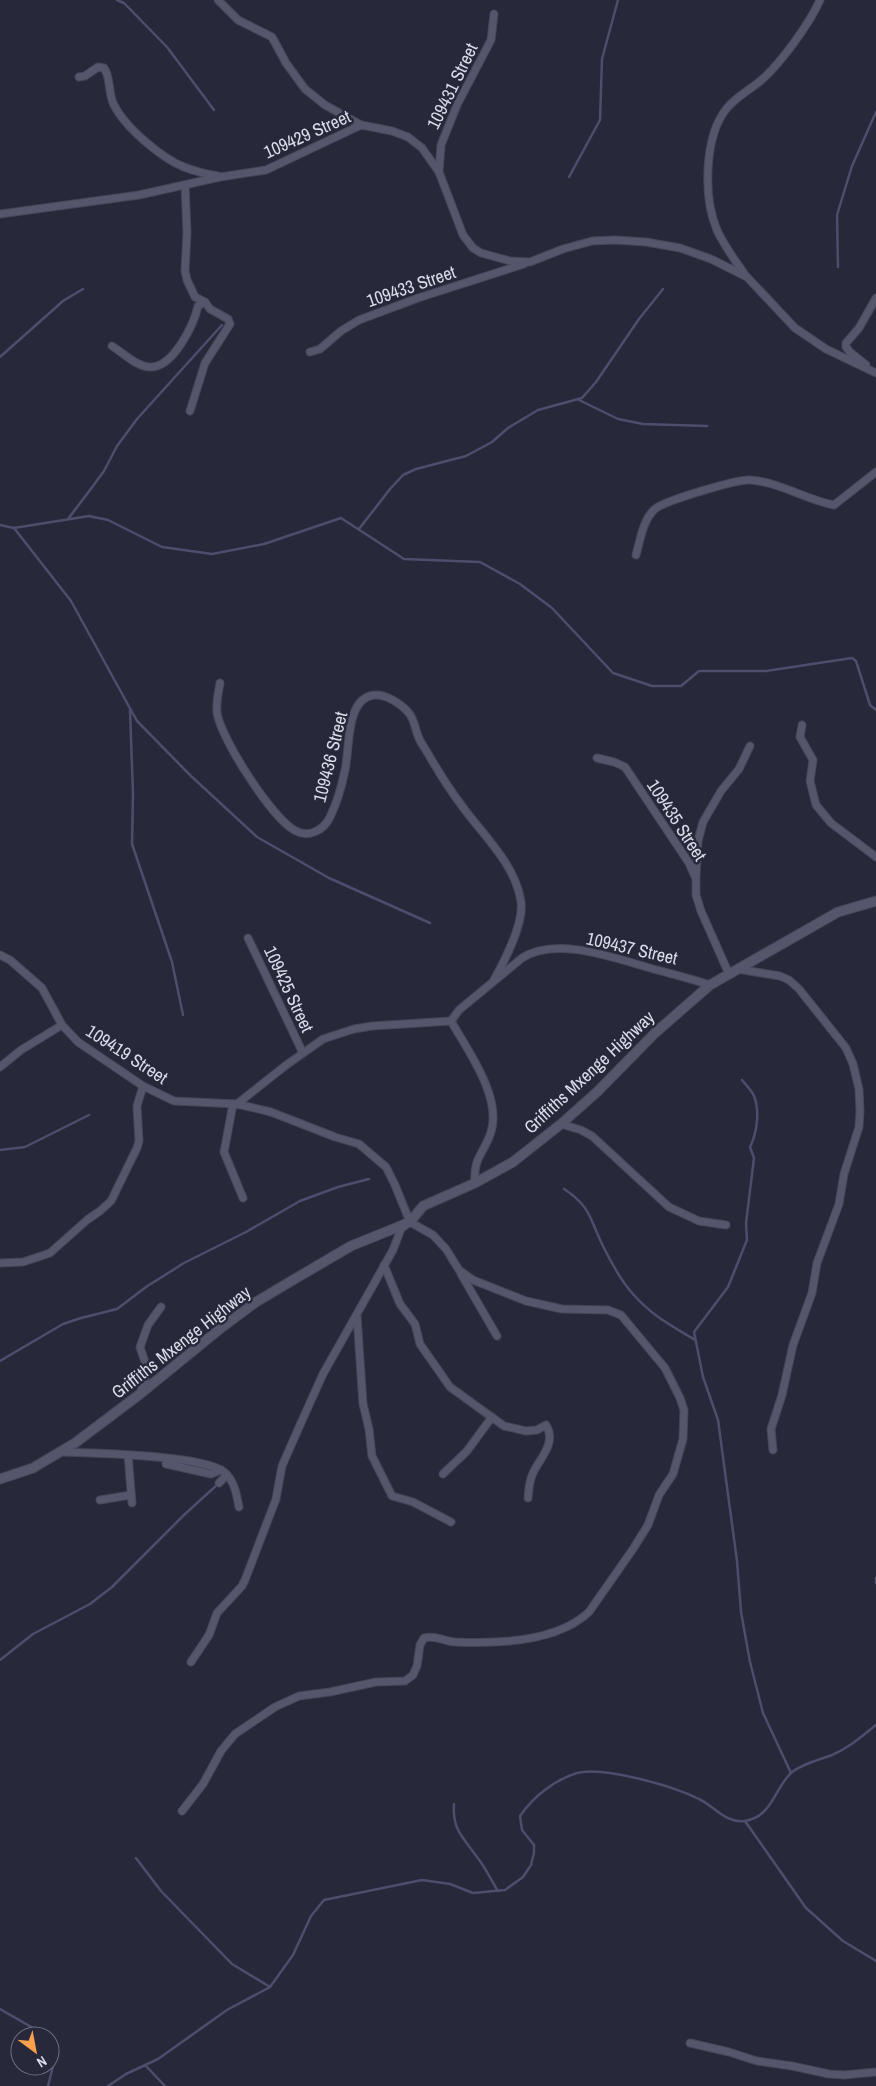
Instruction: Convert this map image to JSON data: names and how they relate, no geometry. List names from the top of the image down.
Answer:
{
  "streets": {
    "street": [
      "109431 Street",
      "109429 Street",
      "109433 Street",
      "109436 Street",
      "109435 Street",
      "109437 Street",
      "109425 Street",
      "109419 Street",
      "Griffiths Mxenge Highway"
    ]
  },
  "crossings": [
    ["109431 Street", "109429 Street"],
    ["109429 Street", "109433 Street"],
    ["109436 Street", "109437 Street"],
    ["109435 Street", "Griffiths Mxenge Highway"],
    ["109437 Street", "Griffiths Mxenge Highway"],
    ["109419 Street", "Griffiths Mxenge Highway"]
  ],
  "north": "bottom right"
}
